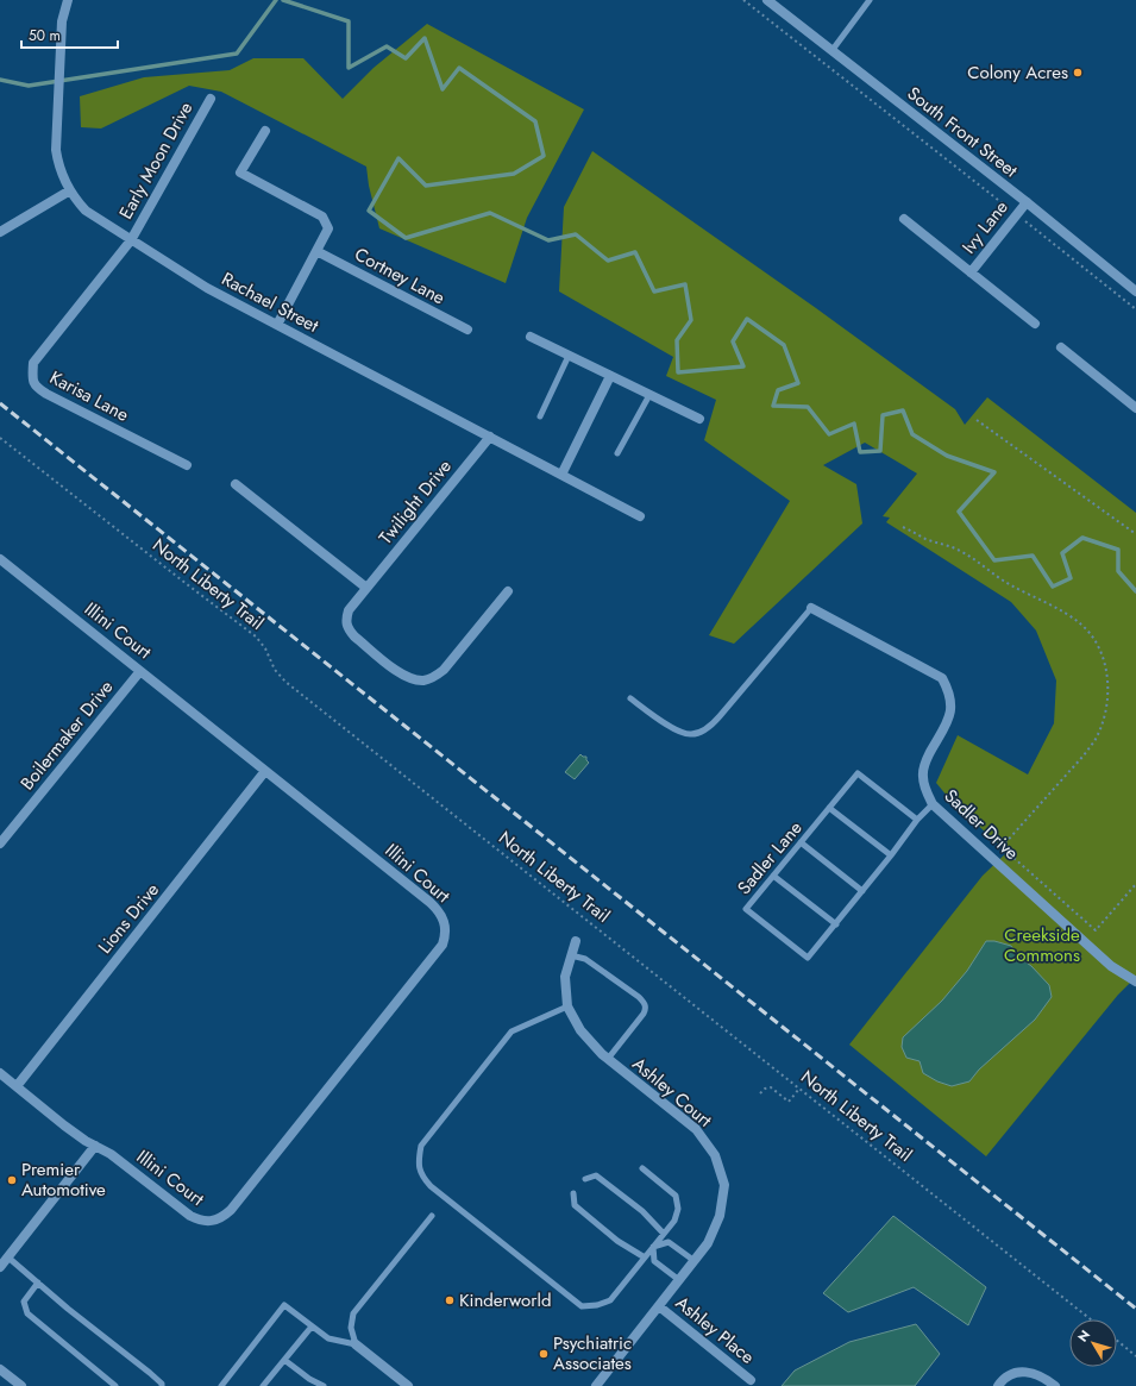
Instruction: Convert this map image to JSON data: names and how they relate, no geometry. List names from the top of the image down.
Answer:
{
  "streets": {
    "street": [
      "South Front Street",
      "Early Moon Drive",
      "Ivy Lane",
      "Cortney Lane",
      "Rachael Street",
      "Karisa Lane",
      "Twilight Drive",
      "Illini Court",
      "Boilermaker Drive",
      "Sadler Drive",
      "Lions Drive",
      "Ashley Court",
      "Ashley Place"
    ],
    "lane": ["Sadler Lane"],
    "path": ["North Liberty Trail"]
  },
  "crossings": [
    ["South Front Street", "Ivy Lane"],
    ["Early Moon Drive", "Rachael Street"],
    ["Early Moon Drive", "Karisa Lane"],
    ["Rachael Street", "Karisa Lane"],
    ["Rachael Street", "Twilight Drive"],
    ["Illini Court", "Boilermaker Drive"],
    ["Illini Court", "Lions Drive"],
    ["Sadler Drive", "Sadler Lane"],
    ["Ashley Court", "Ashley Place"]
  ],
  "parks": ["Creekside Commons"],
  "places": [
    "Colony Acres",
    "Premier Automotive",
    "Kinderworld",
    "Psychiatric Associates"
  ],
  "scale_bar": "50 m",
  "north": "top left"
}
